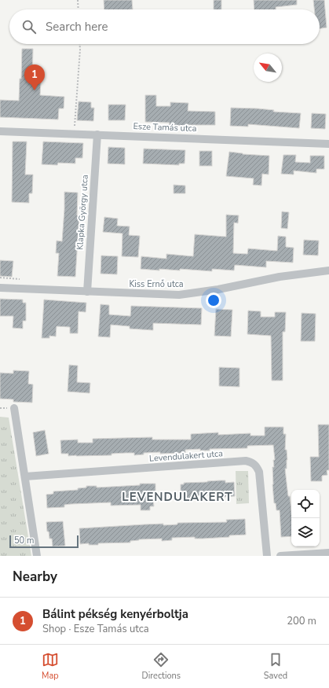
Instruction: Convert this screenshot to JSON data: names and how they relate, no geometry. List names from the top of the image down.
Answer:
{
  "streets": {
    "street": [
      "Esze Tamás utca",
      "Klapka György utca",
      "Kiss Ernő utca",
      "Levendulakert utca"
    ]
  },
  "crossings": [
    ["Esze Tamás utca", "Klapka György utca"],
    ["Klapka György utca", "Kiss Ernő utca"]
  ],
  "districts": ["LEVENDULAKERT"],
  "scale_bar": "50 m",
  "north": "top left",
  "page": {
    "search": "Search here",
    "pins": "1",
    "scale": "50 m",
    "heading": "Nearby",
    "list": [
      {
        "mark": "1",
        "name": "Bálint pékség kenyérboltja",
        "note": "Shop · Esze Tamás utca",
        "value": "200 m"
      }
    ],
    "nav": ["Map", "Directions", "Saved"]
  }
}
